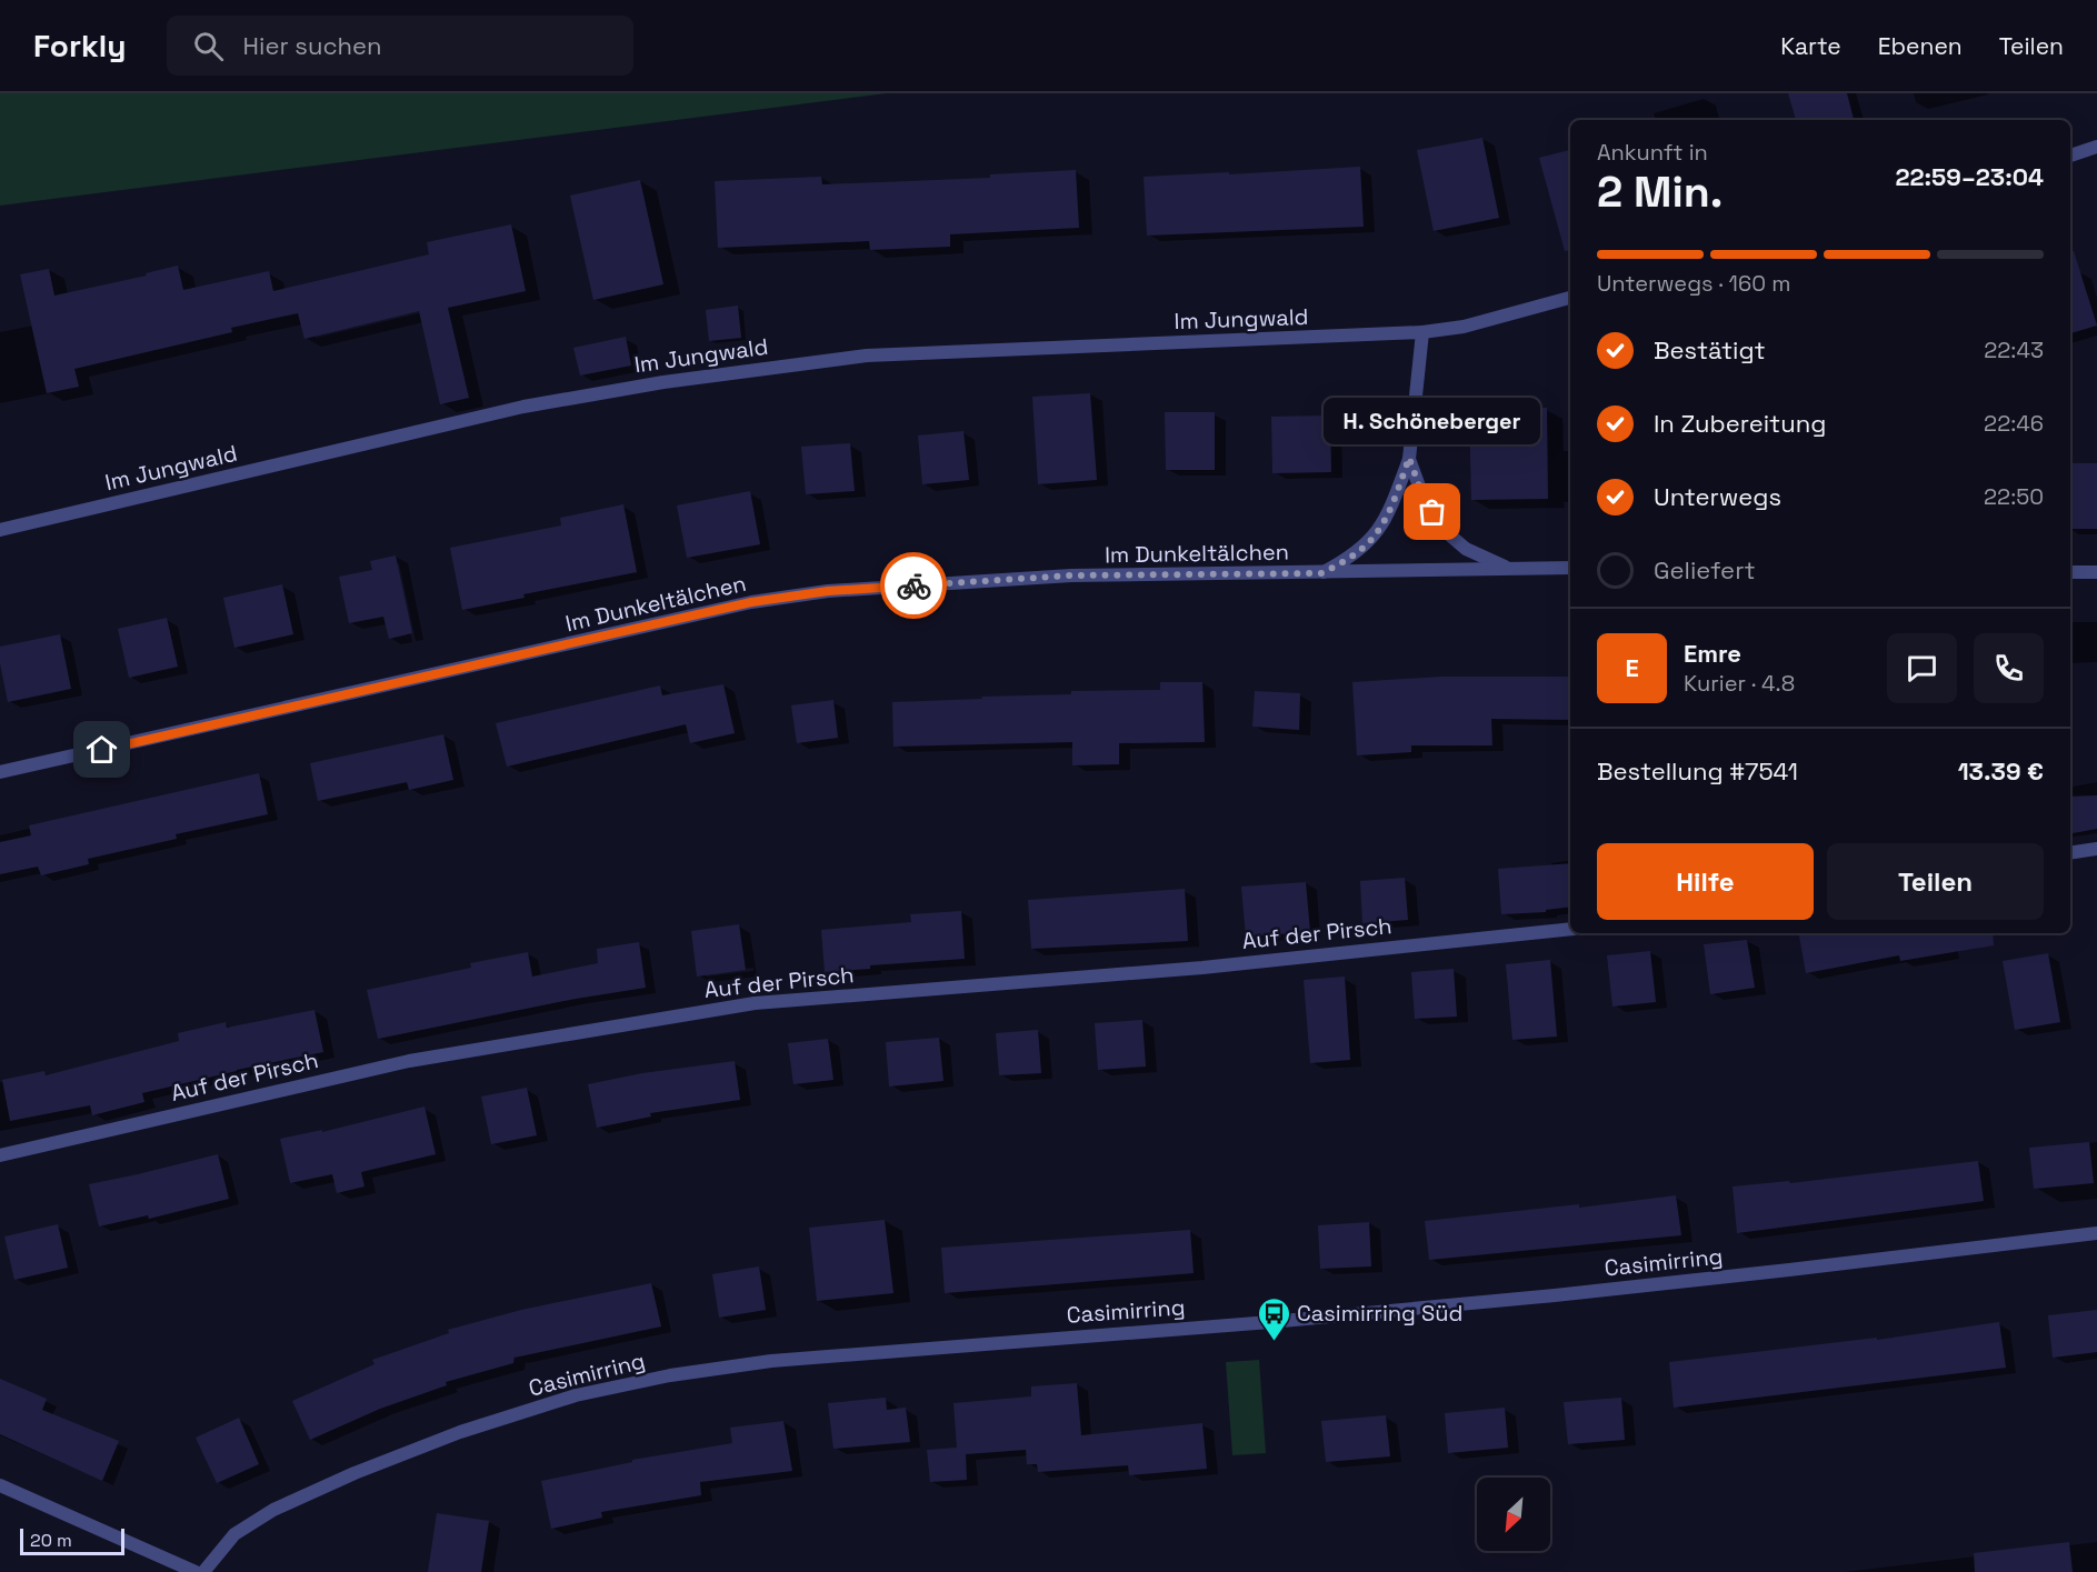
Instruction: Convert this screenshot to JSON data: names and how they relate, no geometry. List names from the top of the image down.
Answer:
{
  "streets": {
    "street": [
      "Im Jungwald",
      "Im Dunkeltälchen",
      "Auf der Pirsch",
      "Casimirring"
    ]
  },
  "places": {
    "other": ["H. Schöneberger"],
    "bus stop": ["Casimirring Süd"]
  },
  "scale_bar": "20 m",
  "north": "bottom left",
  "page": {
    "header": "Forkly",
    "search": "Hier suchen",
    "nav": ["Karte", "Ebenen", "Teilen"],
    "heading": ["2 Min.", "Ankunft in", "22:59–23:04"],
    "panel": [
      "Emre",
      "Kurier · 4.8",
      "Bestellung #7541",
      "13.39 €"
    ],
    "bar": "Unterwegs · 160 m",
    "list": [
      ["Bestätigt", "22:43"],
      ["In Zubereitung", "22:46"],
      ["Unterwegs", "22:50"],
      "Geliefert"
    ],
    "bubble": "H. Schöneberger",
    "round": "E",
    "buttons": ["Hilfe", "Teilen"],
    "scale": "20 m"
  }
}
